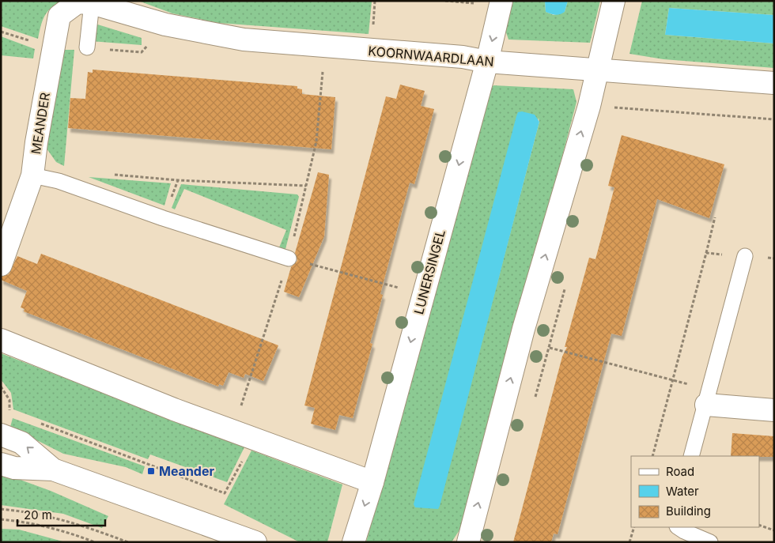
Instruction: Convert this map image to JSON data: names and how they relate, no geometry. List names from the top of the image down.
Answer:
{
  "streets": {
    "street": ["KOORNWAARDLAAN", "MEANDER", "LUNERSINGEL"]
  },
  "crossings": [
    ["KOORNWAARDLAAN", "MEANDER"],
    ["KOORNWAARDLAAN", "LUNERSINGEL"]
  ],
  "places": {
    "transit": ["Meander"]
  },
  "legend": ["Road", "Water", "Building"],
  "scale_bar": "20 m"
}
